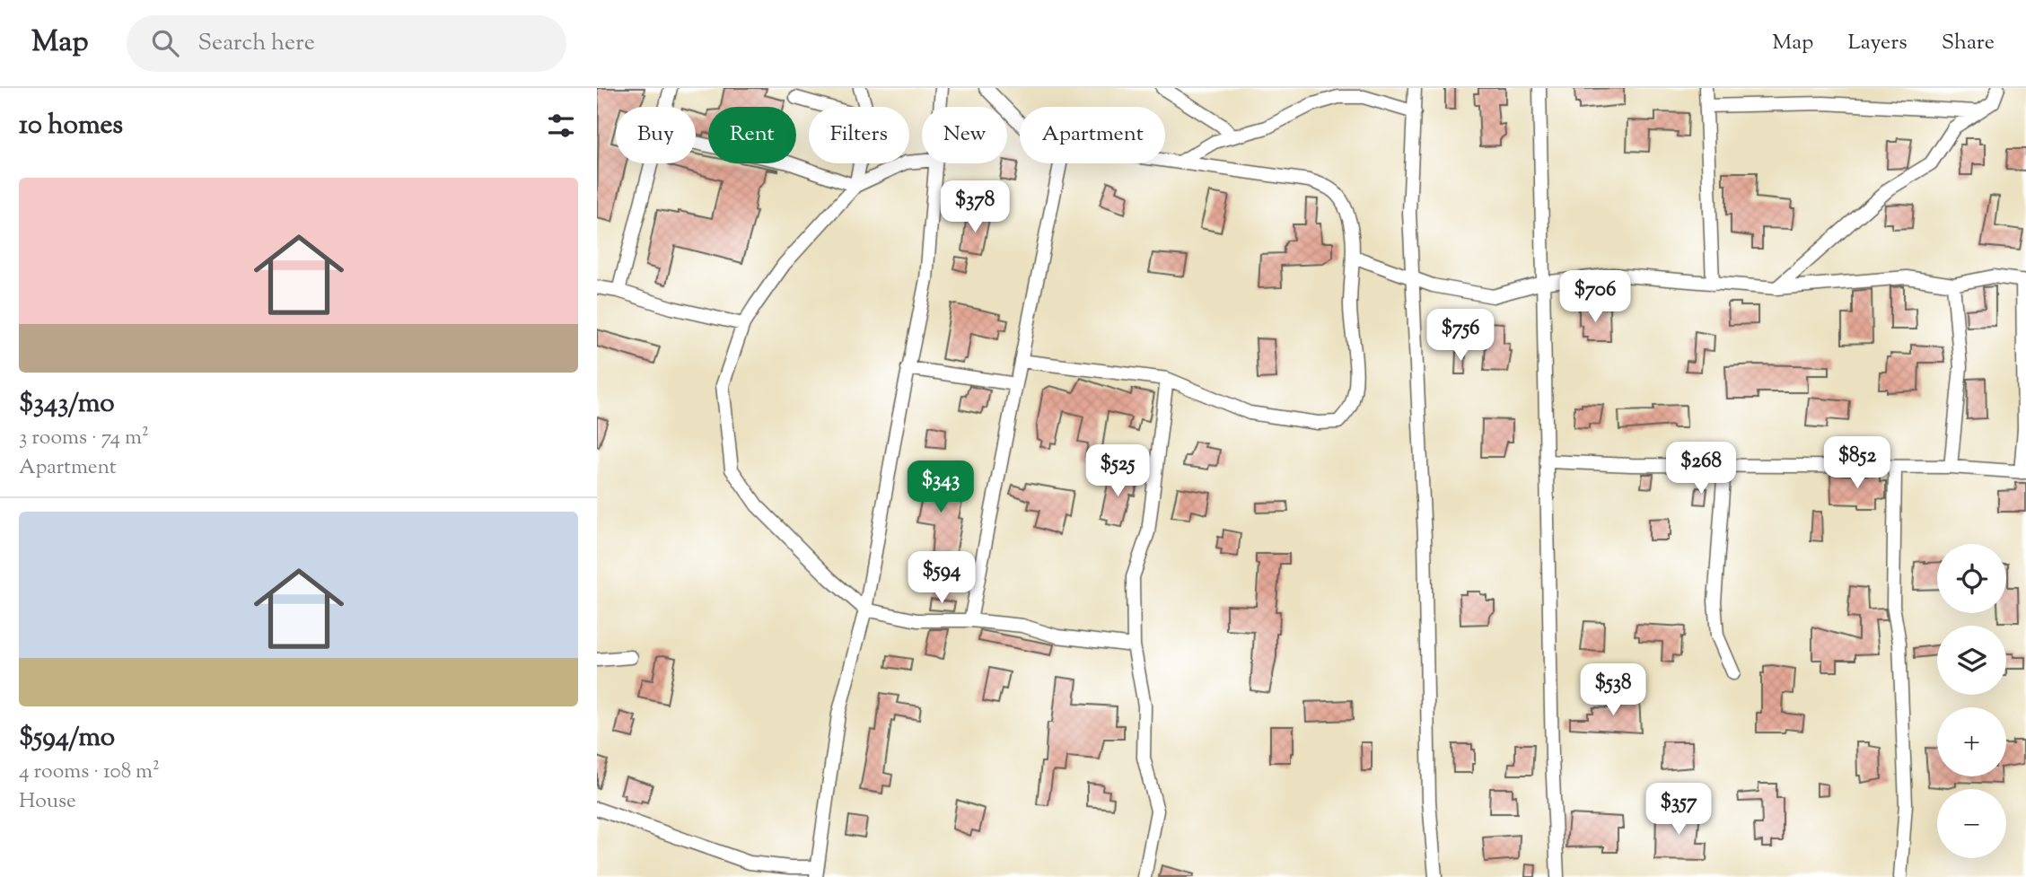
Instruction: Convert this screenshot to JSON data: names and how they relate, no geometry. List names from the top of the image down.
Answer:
{
  "page": {
    "header": "Map",
    "search": "Search here",
    "nav": ["Map", "Layers", "Share"],
    "heading": "10 homes",
    "chip": [
      "Buy",
      "Rent",
      "Filters",
      "New",
      "Apartment"
    ],
    "list": [
      {
        "name": "$343/mo",
        "note": "3 rooms · 74 m² · Apartment"
      },
      {
        "name": "$594/mo",
        "note": "4 rooms · 108 m² · House"
      }
    ],
    "price": [
      "$378",
      "$706",
      "$756",
      "$852",
      "$268",
      "$525",
      "$343",
      "$594",
      "$538",
      "$357"
    ],
    "map_buttons": ["+", "−"]
  }
}
